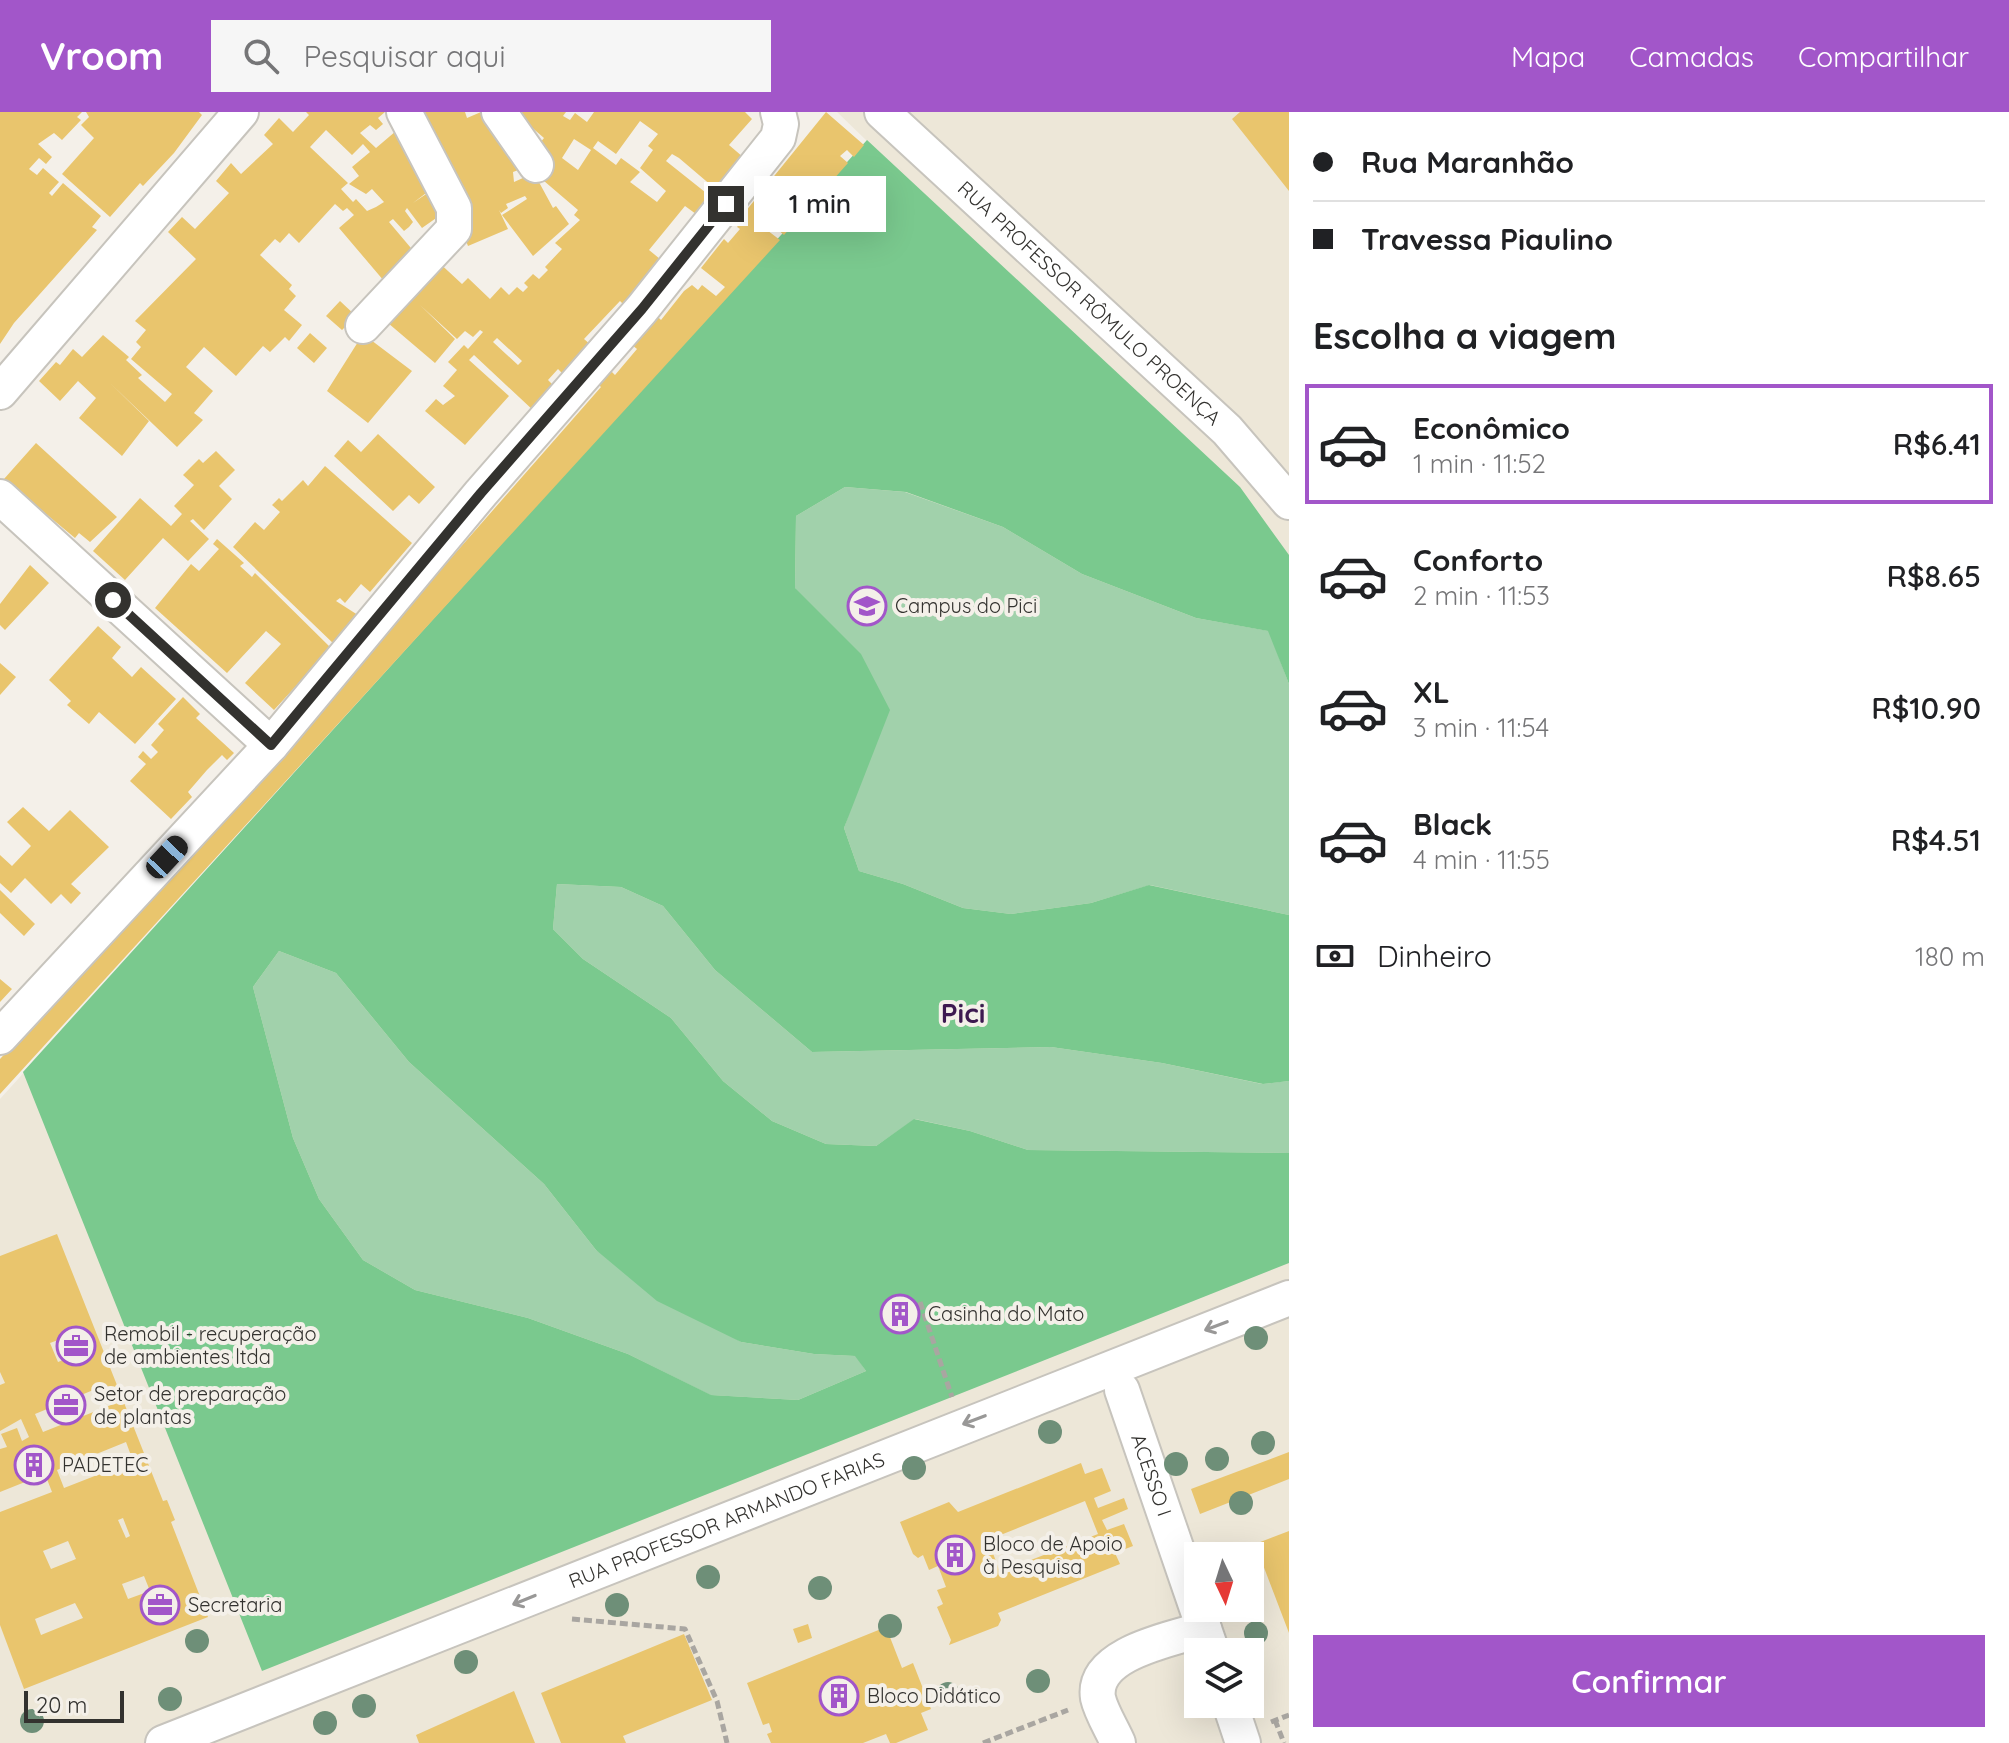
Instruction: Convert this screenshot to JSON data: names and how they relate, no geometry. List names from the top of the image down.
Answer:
{
  "streets": {
    "street": ["RUA PROFESSOR RÔMULO PROENÇA", "ACESSO I", "RUA PROFESSOR ARMANDO FARIAS"]
  },
  "one_way": ["RUA PROFESSOR ARMANDO FARIAS"],
  "districts": ["Pici"],
  "places": {
    "school or university": ["Campus do Pici"],
    "building": [
      "Casinha do Mato",
      "PADETEC",
      "Bloco de Apoio à Pesquisa",
      "Bloco Didático"
    ],
    "office": ["Remobil - recuperação de ambientes ltda", "Setor de preparação de plantas", "Secretaria"]
  },
  "scale_bar": "20 m",
  "north": "bottom",
  "page": {
    "header": "Vroom",
    "search": "Pesquisar aqui",
    "nav": ["Mapa", "Camadas", "Compartilhar"],
    "banner": ["Rua Maranhão", "Travessa Piaulino"],
    "bubble": "1 min",
    "heading": "Escolha a viagem",
    "list": [
      {
        "name": "Econômico",
        "note": "1 min · 11:52",
        "value": "R$6.41"
      },
      {
        "name": "Conforto",
        "note": "2 min · 11:53",
        "value": "R$8.65"
      },
      {
        "name": "XL",
        "note": "3 min · 11:54",
        "value": "R$10.90"
      },
      {
        "name": "Black",
        "note": "4 min · 11:55",
        "value": "R$4.51"
      }
    ],
    "pay": ["Dinheiro", "180 m"],
    "buttons": "Confirmar",
    "scale": "20 m"
  }
}
